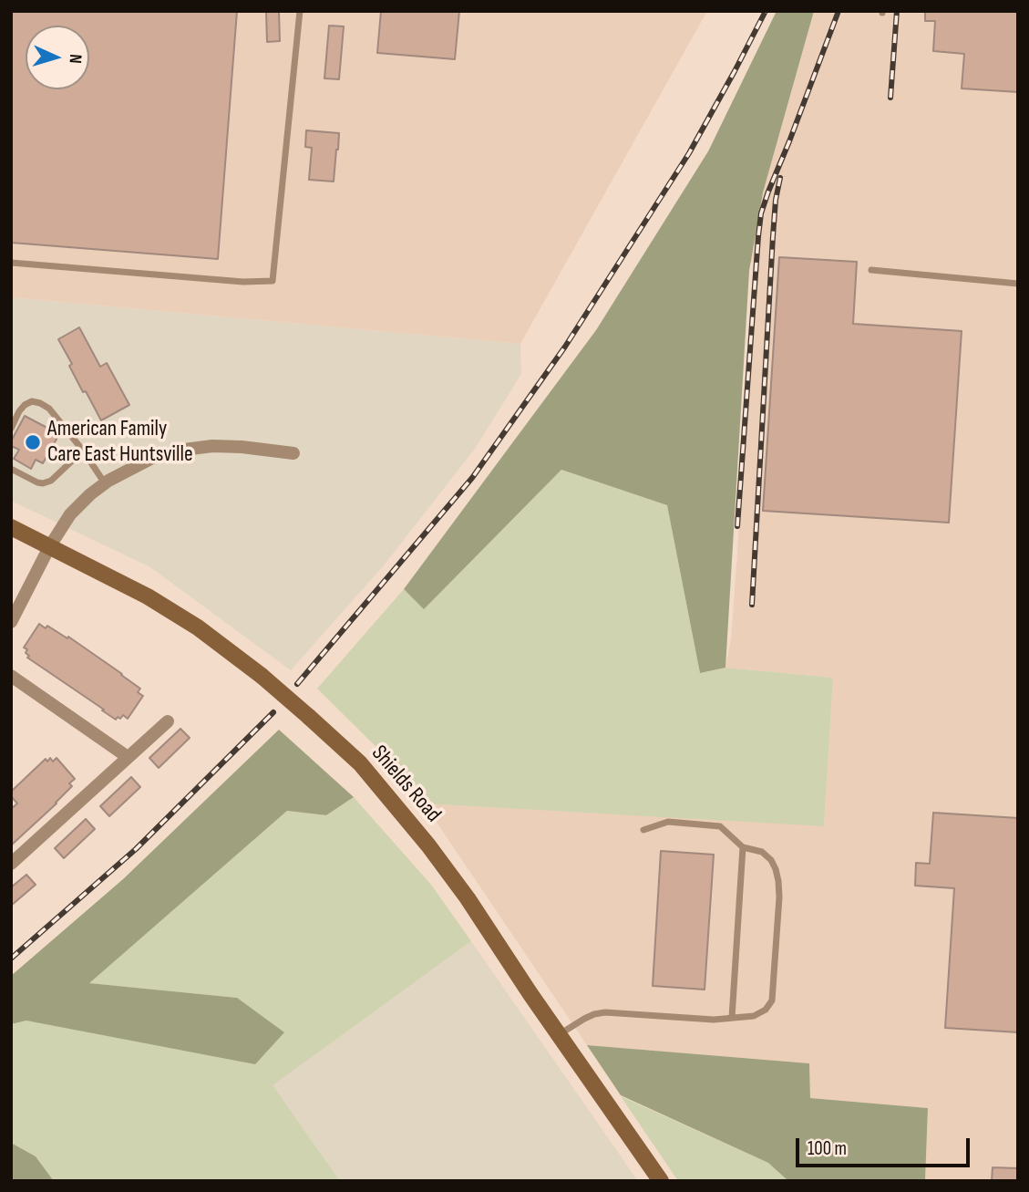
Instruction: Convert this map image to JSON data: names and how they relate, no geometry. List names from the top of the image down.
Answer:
{
  "streets": {
    "street": ["Shields Road"]
  },
  "places": ["American Family Care East Huntsville"],
  "scale_bar": "100 m",
  "north": "right"
}
